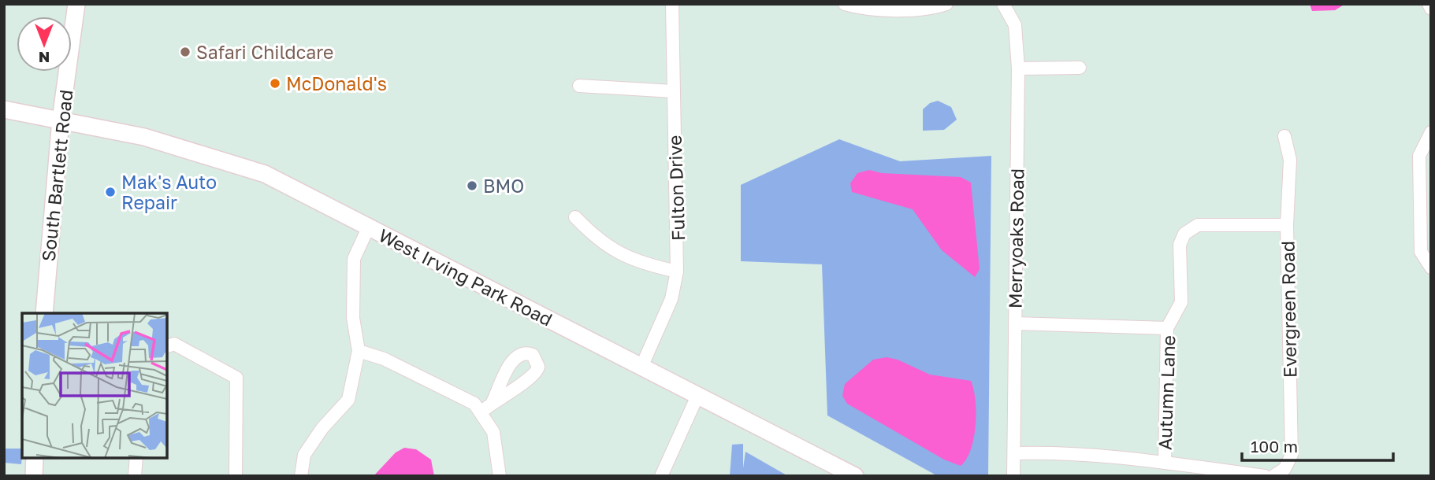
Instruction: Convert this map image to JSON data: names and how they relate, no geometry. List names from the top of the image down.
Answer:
{
  "streets": {
    "main road": ["South Bartlett Road", "West Irving Park Road"],
    "street": [
      "Fulton Drive",
      "Merryoaks Road",
      "Evergreen Road",
      "Autumn Lane"
    ]
  },
  "crossings": [
    ["South Bartlett Road", "West Irving Park Road"],
    ["Fulton Drive", "West Irving Park Road"],
    ["Evergreen Road", "Autumn Lane"]
  ],
  "places": [
    "Safari Childcare",
    "McDonald's",
    "BMO",
    "Mak's Auto Repair"
  ],
  "scale_bar": "100 m",
  "north": "bottom"
}
